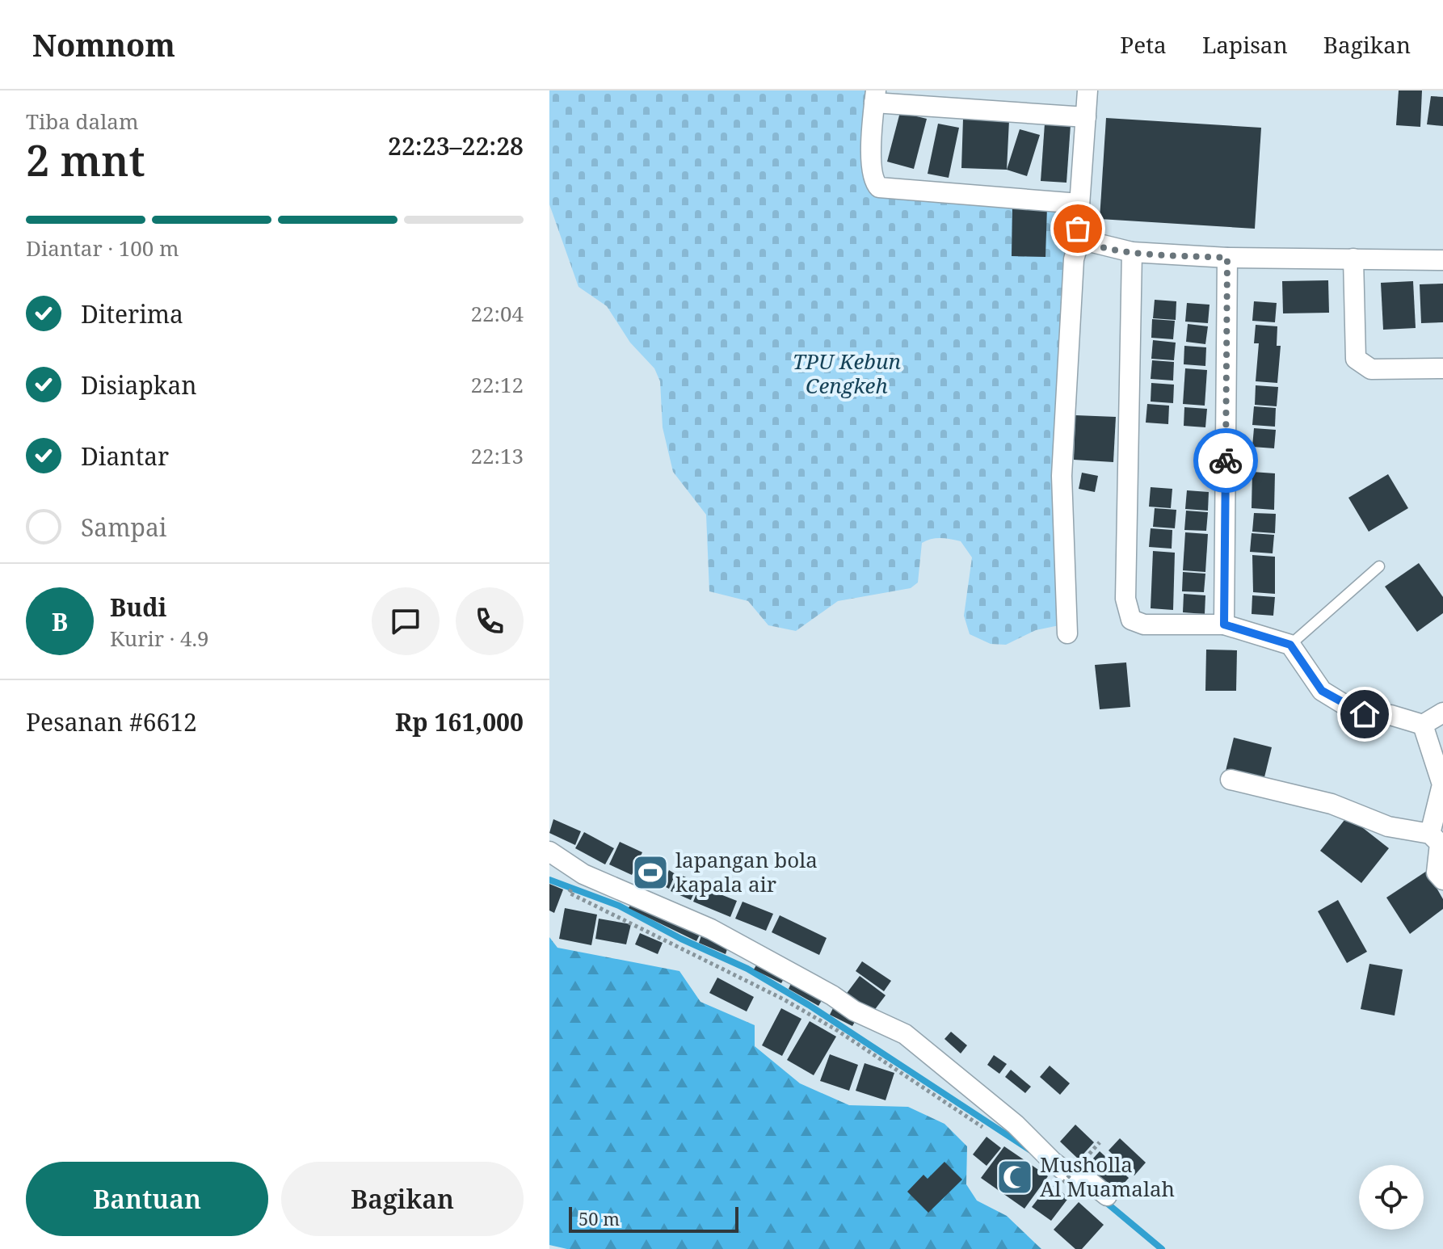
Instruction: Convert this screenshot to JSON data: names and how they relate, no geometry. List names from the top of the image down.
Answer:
{
  "parks": ["TPU Kebun Cengkeh"],
  "places": {
    "sports": ["lapangan bola kapala air"],
    "mosque": ["Musholla Al Muamalah"]
  },
  "scale_bar": "50 m",
  "page": {
    "header": "Nomnom",
    "nav": ["Peta", "Lapisan", "Bagikan"],
    "heading": ["2 mnt", "Tiba dalam", "22:23–22:28"],
    "panel": [
      "Budi",
      "Kurir · 4.9",
      "Pesanan #6612",
      "Rp 161,000"
    ],
    "bar": "Diantar · 100 m",
    "list": [
      ["Diterima", "22:04"],
      ["Disiapkan", "22:12"],
      ["Diantar", "22:13"],
      "Sampai"
    ],
    "round": "B",
    "buttons": ["Bantuan", "Bagikan"],
    "scale": "50 m"
  }
}
